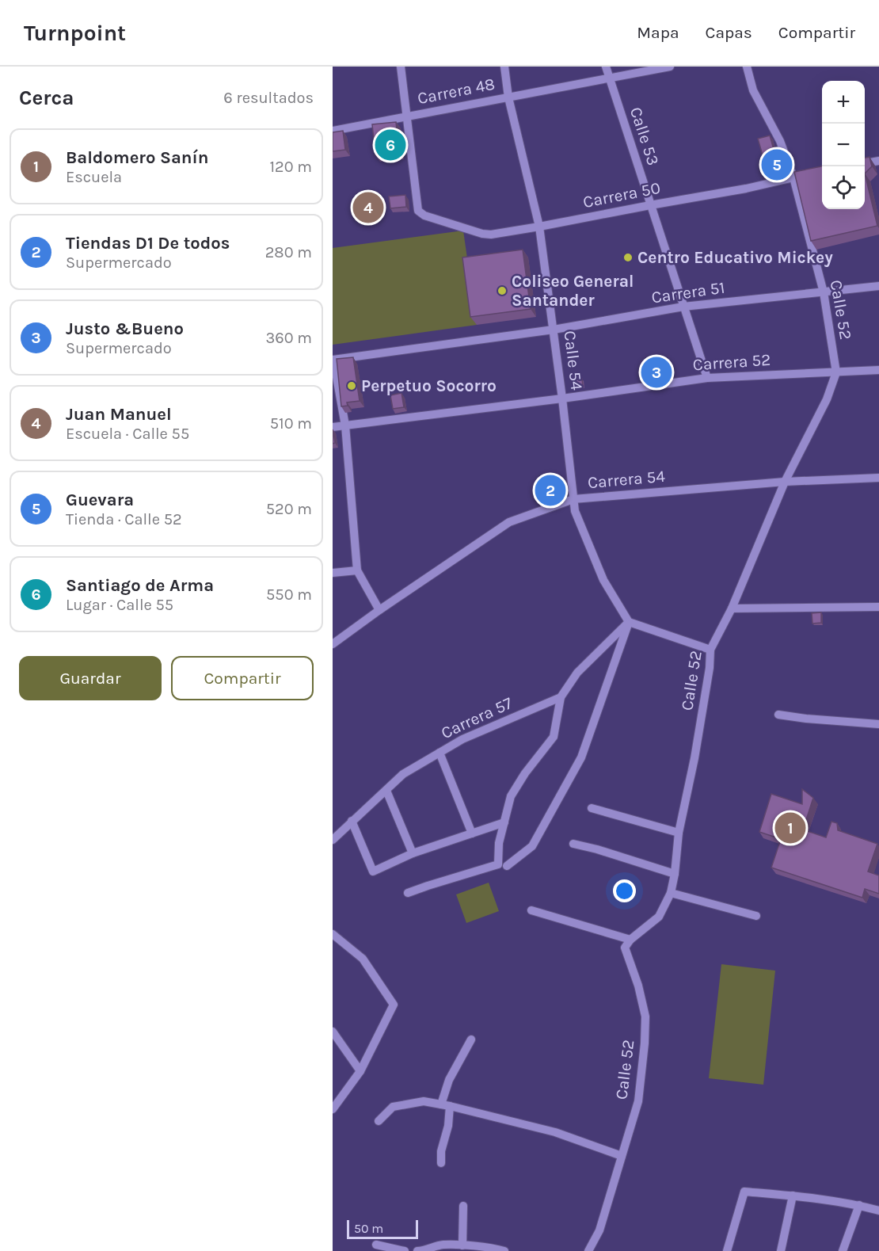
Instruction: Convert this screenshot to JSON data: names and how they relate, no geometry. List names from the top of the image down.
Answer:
{
  "streets": {
    "street": [
      "Carrera 48",
      "Calle 53",
      "Carrera 50",
      "Carrera 51",
      "Calle 52",
      "Calle 54",
      "Carrera 52",
      "Carrera 54",
      "Carrera 57"
    ]
  },
  "crossings": [
    ["Carrera 48", "Calle 53"],
    ["Carrera 48", "Carrera 50"],
    ["Carrera 48", "Calle 54"],
    ["Calle 53", "Carrera 50"],
    ["Calle 53", "Carrera 51"],
    ["Calle 53", "Carrera 52"],
    ["Carrera 50", "Calle 52"],
    ["Carrera 50", "Calle 54"],
    ["Carrera 51", "Calle 52"],
    ["Carrera 51", "Calle 54"],
    ["Calle 52", "Carrera 52"],
    ["Calle 52", "Carrera 54"],
    ["Calle 54", "Carrera 52"],
    ["Calle 54", "Carrera 54"]
  ],
  "places": ["Centro Educativo Mickey", "Coliseo General Santander", "Perpetuo Socorro"],
  "scale_bar": "50 m",
  "page": {
    "header": "Turnpoint",
    "nav": ["Mapa", "Capas", "Compartir"],
    "heading": ["Cerca", "6 resultados"],
    "map_buttons": ["+", "−"],
    "pins": [
      "6",
      "5",
      "4",
      "3",
      "2",
      "1"
    ],
    "list": [
      {
        "mark": "1",
        "name": "Baldomero Sanín",
        "note": "Escuela",
        "value": "120 m"
      },
      {
        "mark": "2",
        "name": "Tiendas D1 De todos",
        "note": "Supermercado",
        "value": "280 m"
      },
      {
        "mark": "3",
        "name": "Justo &Bueno",
        "note": "Supermercado",
        "value": "360 m"
      },
      {
        "mark": "4",
        "name": "Juan Manuel",
        "note": "Escuela · Calle 55",
        "value": "510 m"
      },
      {
        "mark": "5",
        "name": "Guevara",
        "note": "Tienda · Calle 52",
        "value": "520 m"
      },
      {
        "mark": "6",
        "name": "Santiago de Arma",
        "note": "Lugar · Calle 55",
        "value": "550 m"
      }
    ],
    "buttons": ["Guardar", "Compartir"],
    "scale": "50 m"
  }
}
